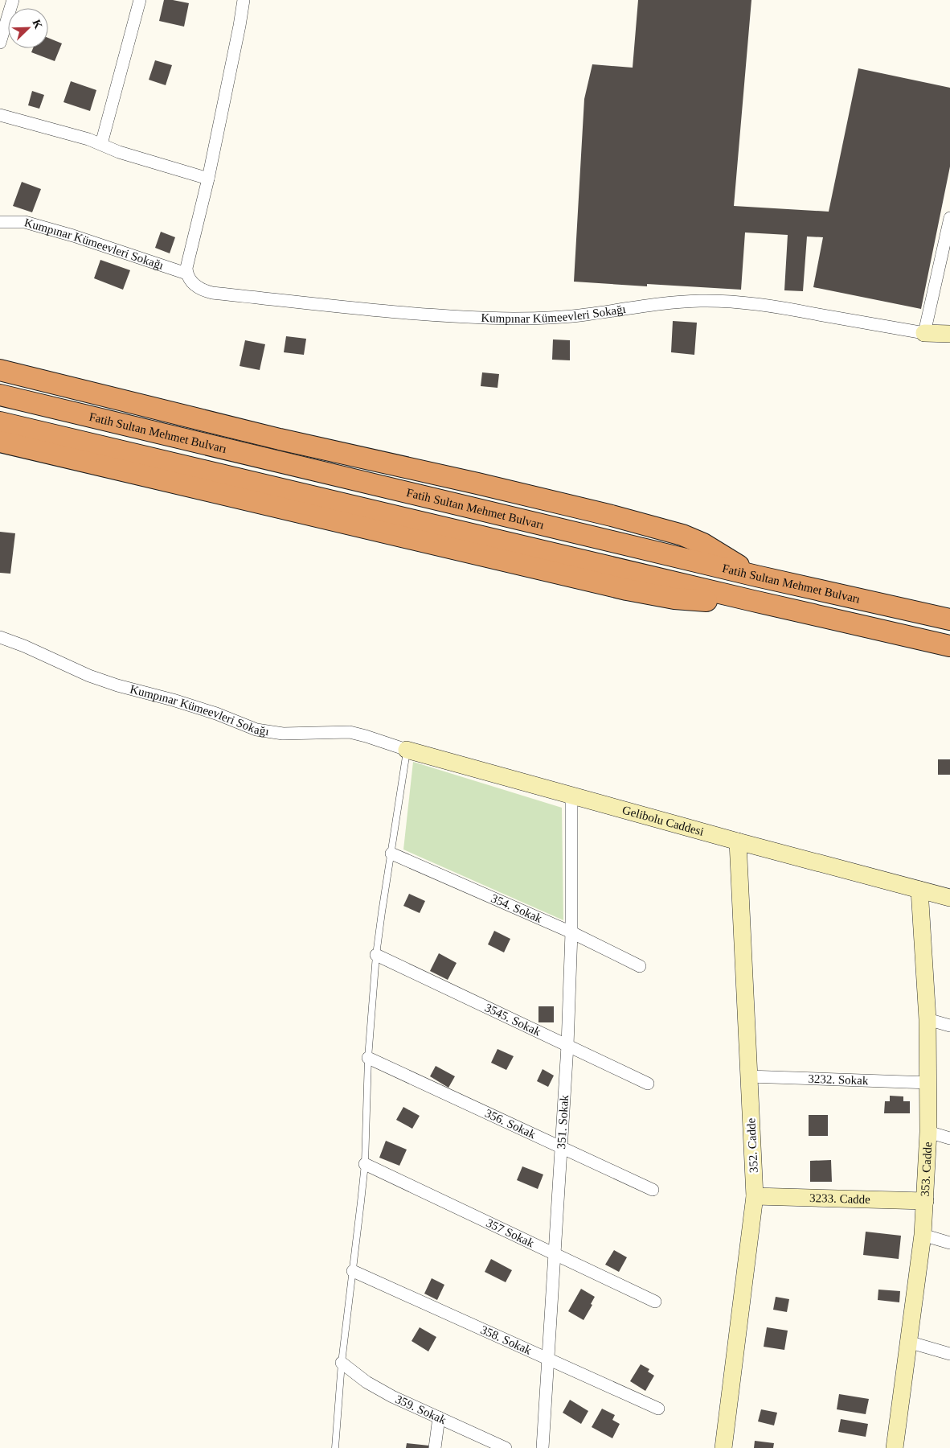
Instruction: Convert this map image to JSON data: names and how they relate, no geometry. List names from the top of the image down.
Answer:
{
  "streets": {
    "highway": ["Fatih Sultan Mehmet Bulvarı"],
    "street": [
      "Kumpınar Kümeevleri Sokağı",
      "Gelibolu Caddesi",
      "354. Sokak",
      "3545. Sokak",
      "3232. Sokak",
      "351. Sokak",
      "356. Sokak",
      "352. Cadde",
      "353. Cadde",
      "3233. Cadde",
      "357 Sokak",
      "358. Sokak",
      "359. Sokak"
    ]
  },
  "crossings": [
    ["Kumpınar Kümeevleri Sokağı", "Gelibolu Caddesi"],
    ["Gelibolu Caddesi", "351. Sokak"],
    ["Gelibolu Caddesi", "352. Cadde"],
    ["Gelibolu Caddesi", "353. Cadde"],
    ["354. Sokak", "351. Sokak"],
    ["3545. Sokak", "351. Sokak"],
    ["3232. Sokak", "352. Cadde"],
    ["3232. Sokak", "353. Cadde"],
    ["351. Sokak", "356. Sokak"],
    ["351. Sokak", "357 Sokak"],
    ["351. Sokak", "358. Sokak"],
    ["352. Cadde", "3233. Cadde"],
    ["353. Cadde", "3233. Cadde"]
  ],
  "north": "top right"
}
